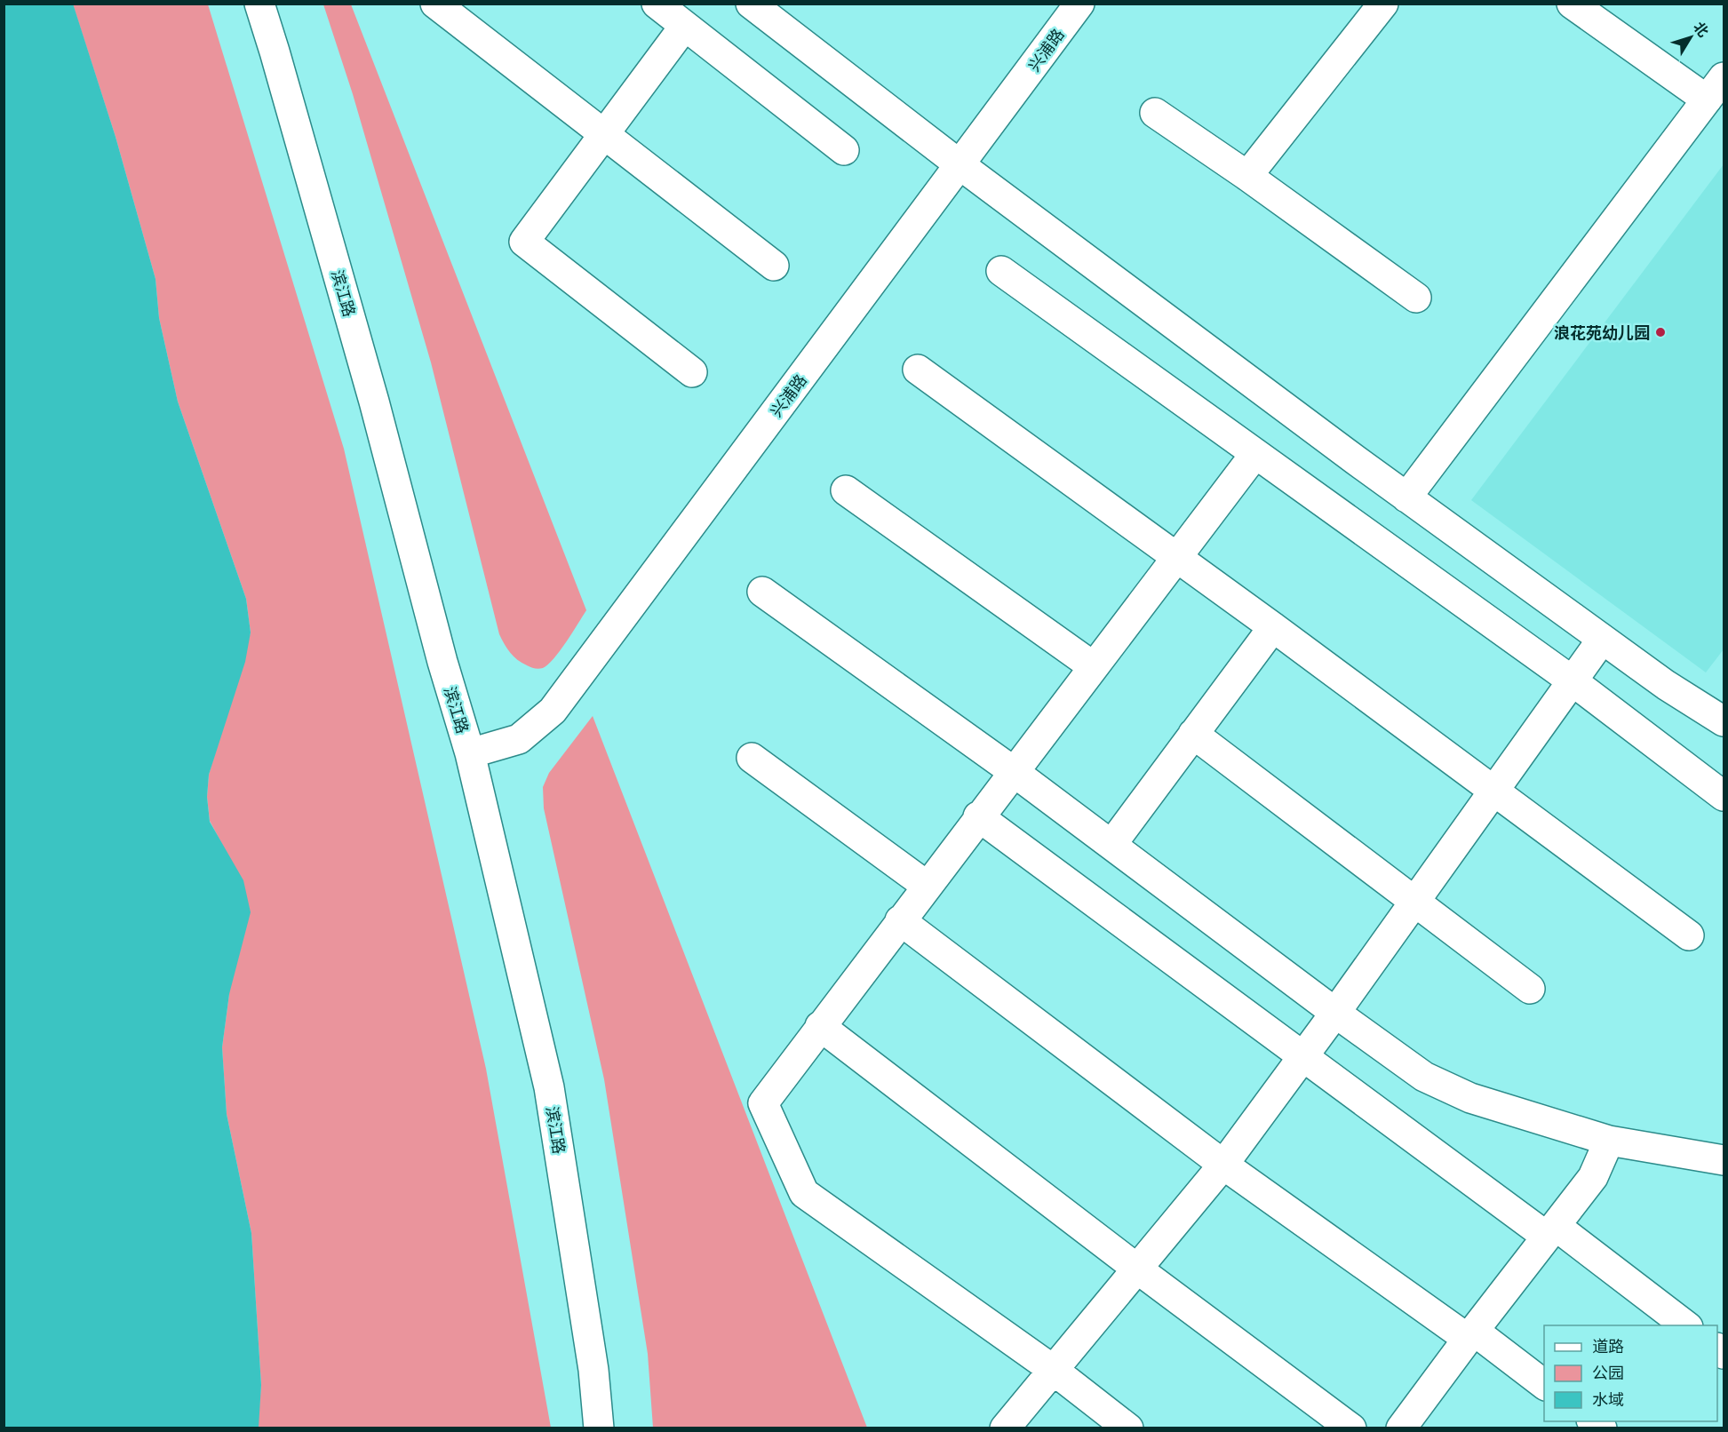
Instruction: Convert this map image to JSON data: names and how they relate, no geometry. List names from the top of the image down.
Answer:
{
  "streets": {
    "street": ["兴浦路", "滨江路"]
  },
  "crossings": [
    ["兴浦路", "滨江路"]
  ],
  "places": ["浪花苑幼儿园"],
  "legend": ["道路", "公园", "水域"],
  "north": "top right"
}
